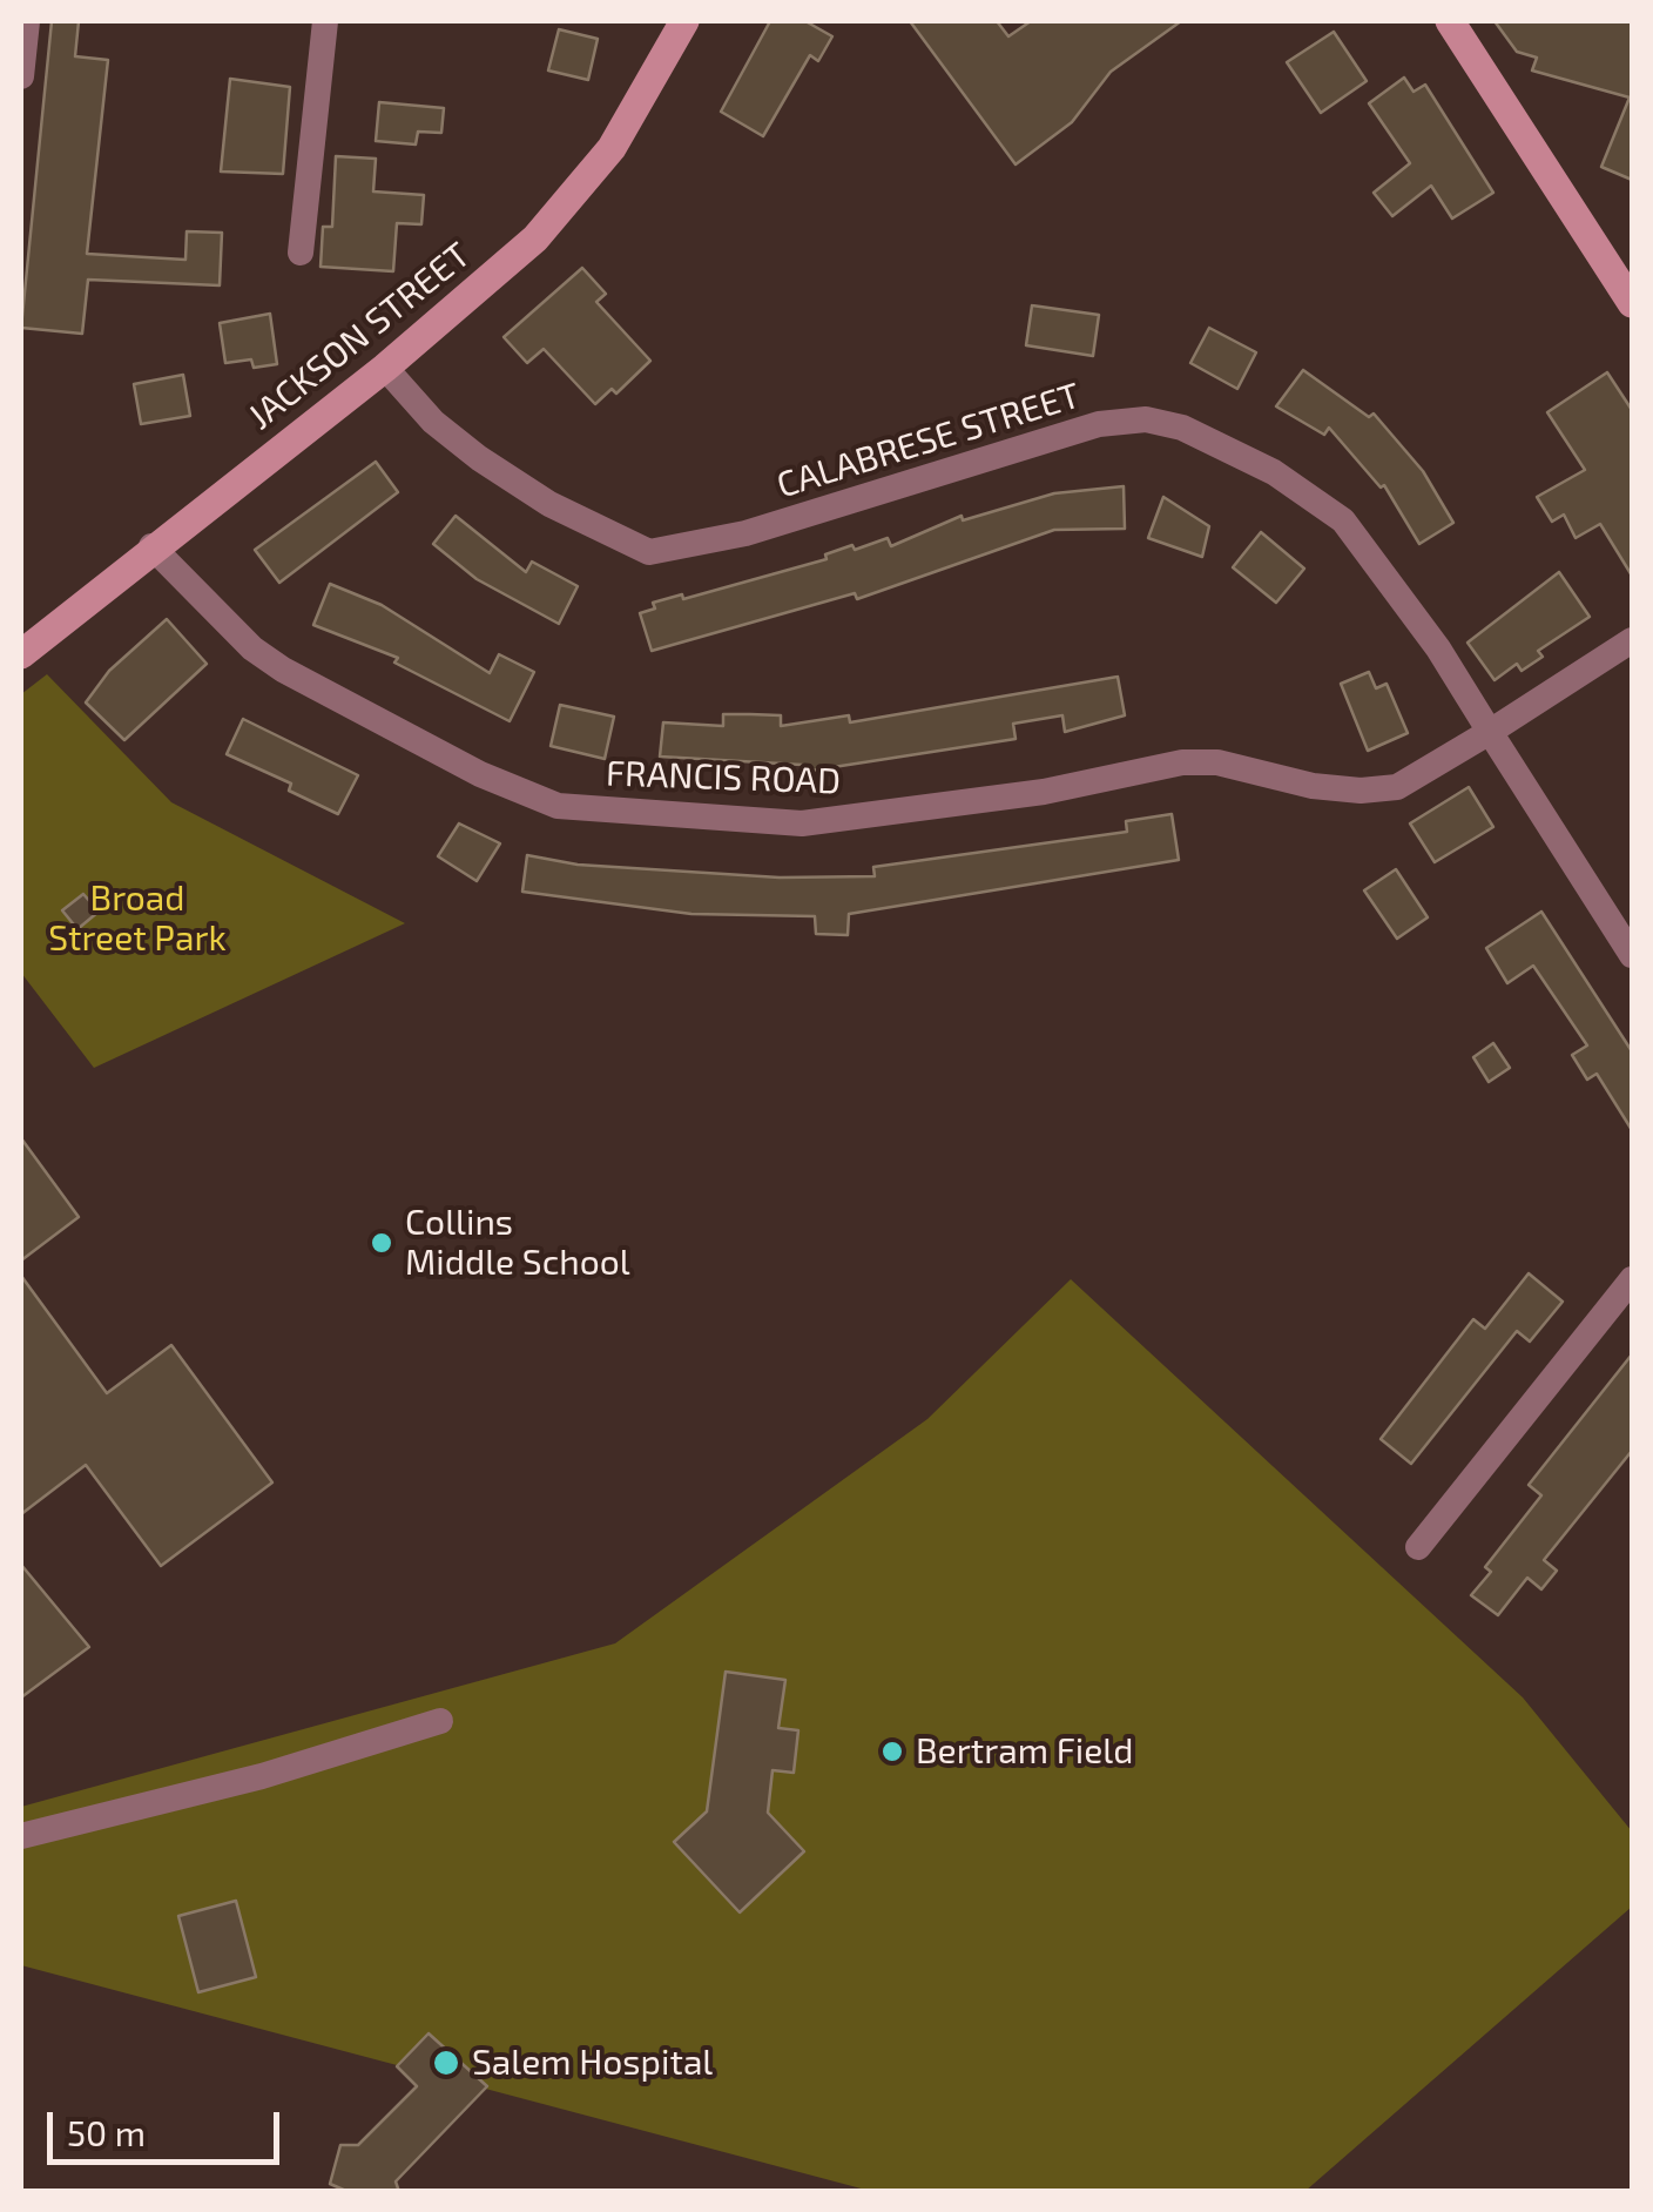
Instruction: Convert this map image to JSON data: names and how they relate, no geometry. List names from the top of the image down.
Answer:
{
  "streets": {
    "main road": ["JACKSON STREET"],
    "street": ["CALABRESE STREET", "FRANCIS ROAD"]
  },
  "crossings": [
    ["JACKSON STREET", "CALABRESE STREET"],
    ["JACKSON STREET", "FRANCIS ROAD"],
    ["CALABRESE STREET", "FRANCIS ROAD"]
  ],
  "parks": ["Broad Street Park"],
  "places": ["Collins Middle School", "Bertram Field", "Salem Hospital"],
  "scale_bar": "50 m"
}
